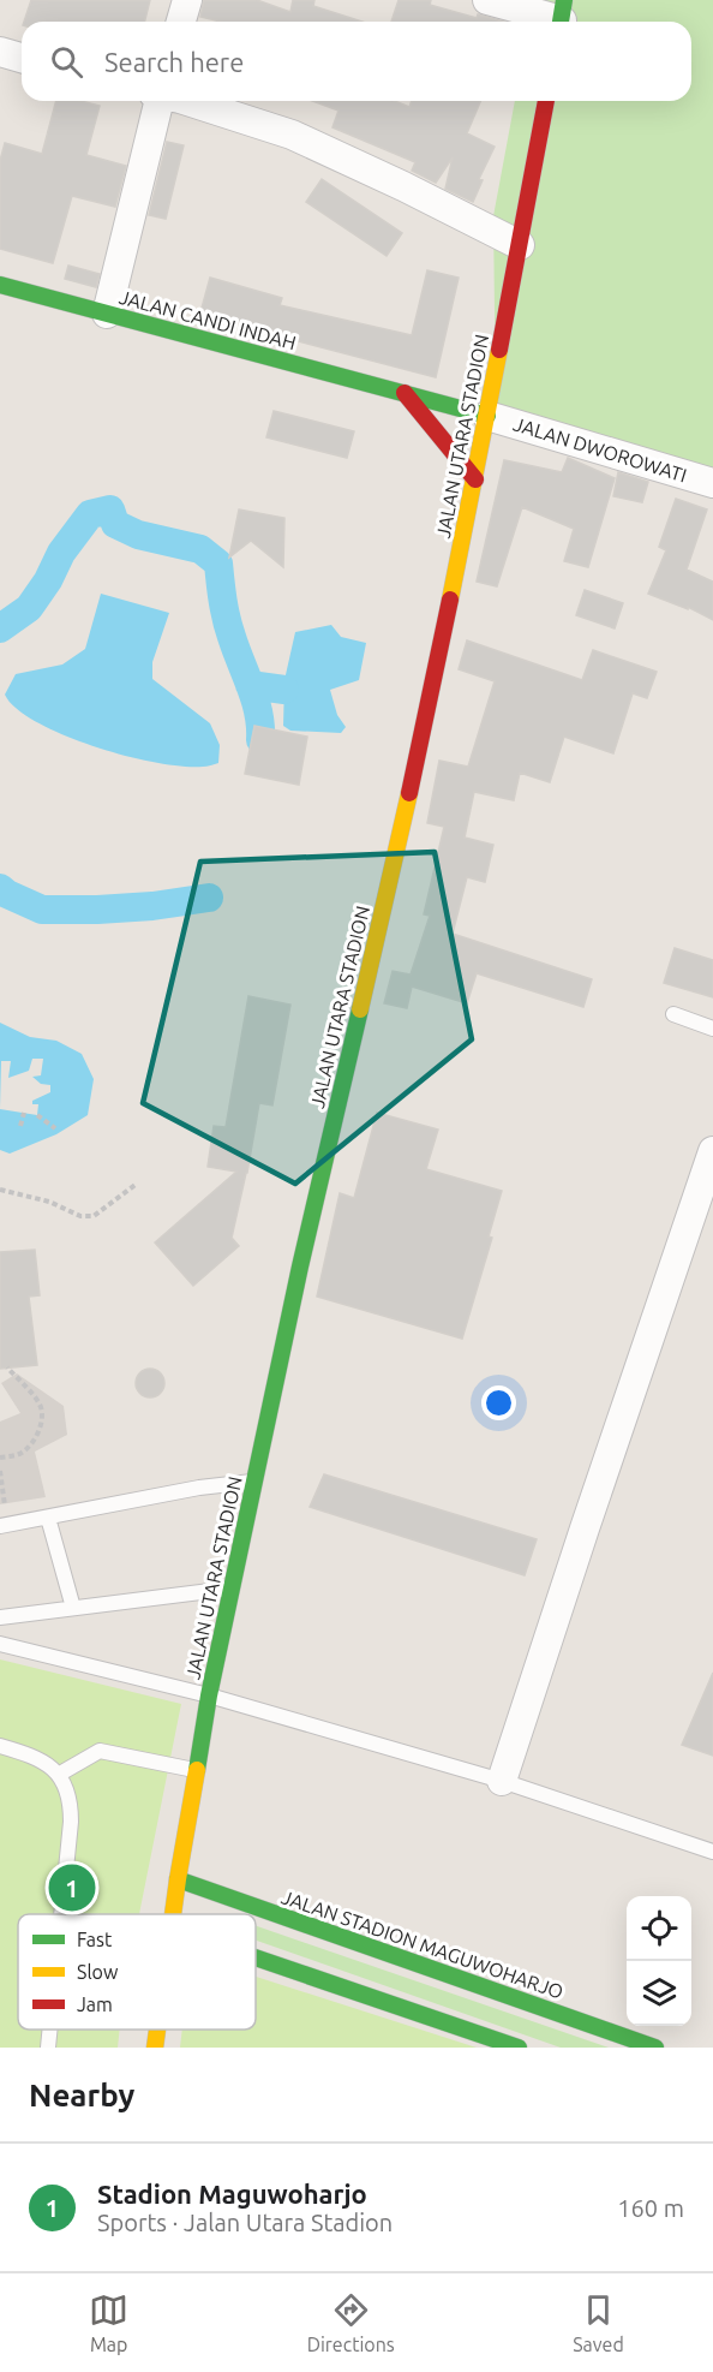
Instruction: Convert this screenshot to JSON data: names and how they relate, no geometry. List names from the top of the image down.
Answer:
{
  "streets": {
    "street": [
      "JALAN CANDI INDAH",
      "JALAN UTARA STADION",
      "JALAN DWOROWATI",
      "JALAN STADION MAGUWOHARJO"
    ]
  },
  "crossings": [
    ["JALAN CANDI INDAH", "JALAN UTARA STADION"],
    ["JALAN CANDI INDAH", "JALAN DWOROWATI"],
    ["JALAN UTARA STADION", "JALAN DWOROWATI"],
    ["JALAN UTARA STADION", "JALAN STADION MAGUWOHARJO"]
  ],
  "legend": ["Fast", "Slow", "Jam"],
  "page": {
    "search": "Search here",
    "pins": "1",
    "heading": "Nearby",
    "list": [
      {
        "mark": "1",
        "name": "Stadion Maguwoharjo",
        "note": "Sports · Jalan Utara Stadion",
        "value": "160 m"
      }
    ],
    "nav": ["Map", "Directions", "Saved"]
  }
}
